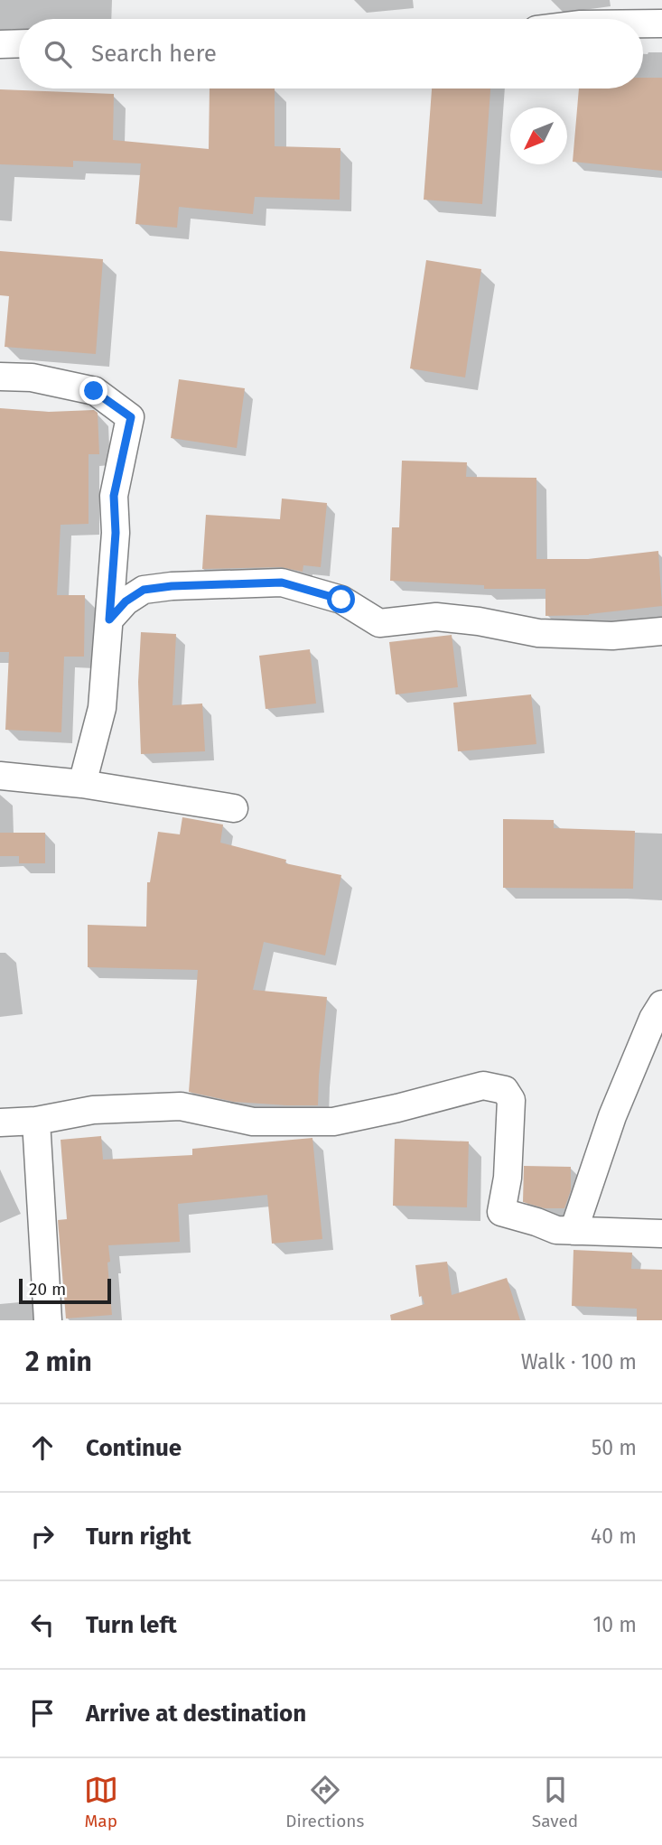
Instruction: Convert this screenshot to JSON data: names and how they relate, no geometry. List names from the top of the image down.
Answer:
{
  "scale_bar": "20 m",
  "north": "bottom left",
  "page": {
    "search": "Search here",
    "scale": "20 m",
    "heading": ["2 min", "Walk · 100 m"],
    "list": [
      ["Continue", "50 m"],
      ["Turn right", "40 m"],
      ["Turn left", "10 m"],
      "Arrive at destination"
    ],
    "nav": ["Map", "Directions", "Saved"]
  }
}
